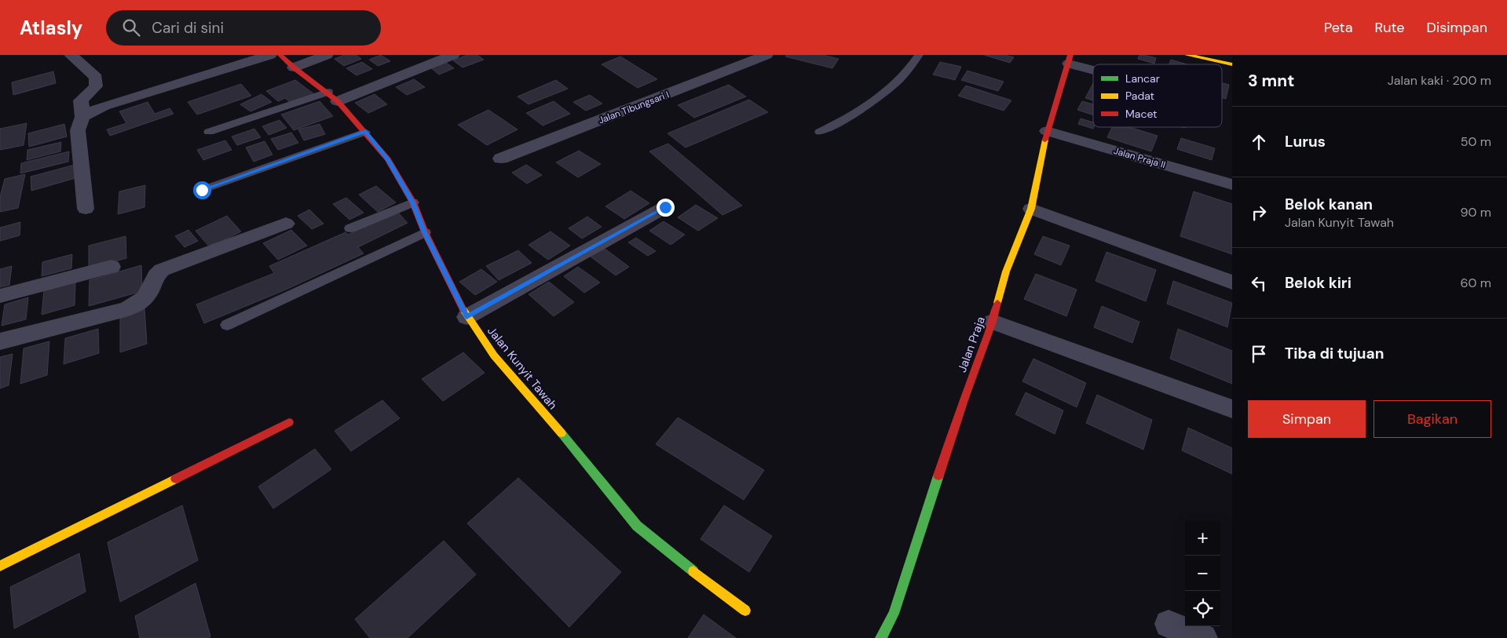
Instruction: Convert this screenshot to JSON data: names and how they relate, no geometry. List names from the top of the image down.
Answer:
{
  "streets": {
    "street": [
      "Jalan Tibungsari I",
      "Jalan Praja II",
      "Jalan Praja",
      "Jalan Kunyit Tawah"
    ]
  },
  "crossings": [
    ["Jalan Praja II", "Jalan Praja"]
  ],
  "legend": ["Lancar", "Padat", "Macet"],
  "page": {
    "header": "Atlasly",
    "search": "Cari di sini",
    "nav": ["Peta", "Rute", "Disimpan"],
    "heading": ["3 mnt", "Jalan kaki · 200 m"],
    "list": [
      ["Lurus", "50 m"],
      ["Belok kanan", "Jalan Kunyit Tawah", "90 m"],
      ["Belok kiri", "60 m"],
      "Tiba di tujuan"
    ],
    "buttons": ["Simpan", "Bagikan"],
    "map_buttons": ["+", "−"]
  }
}
